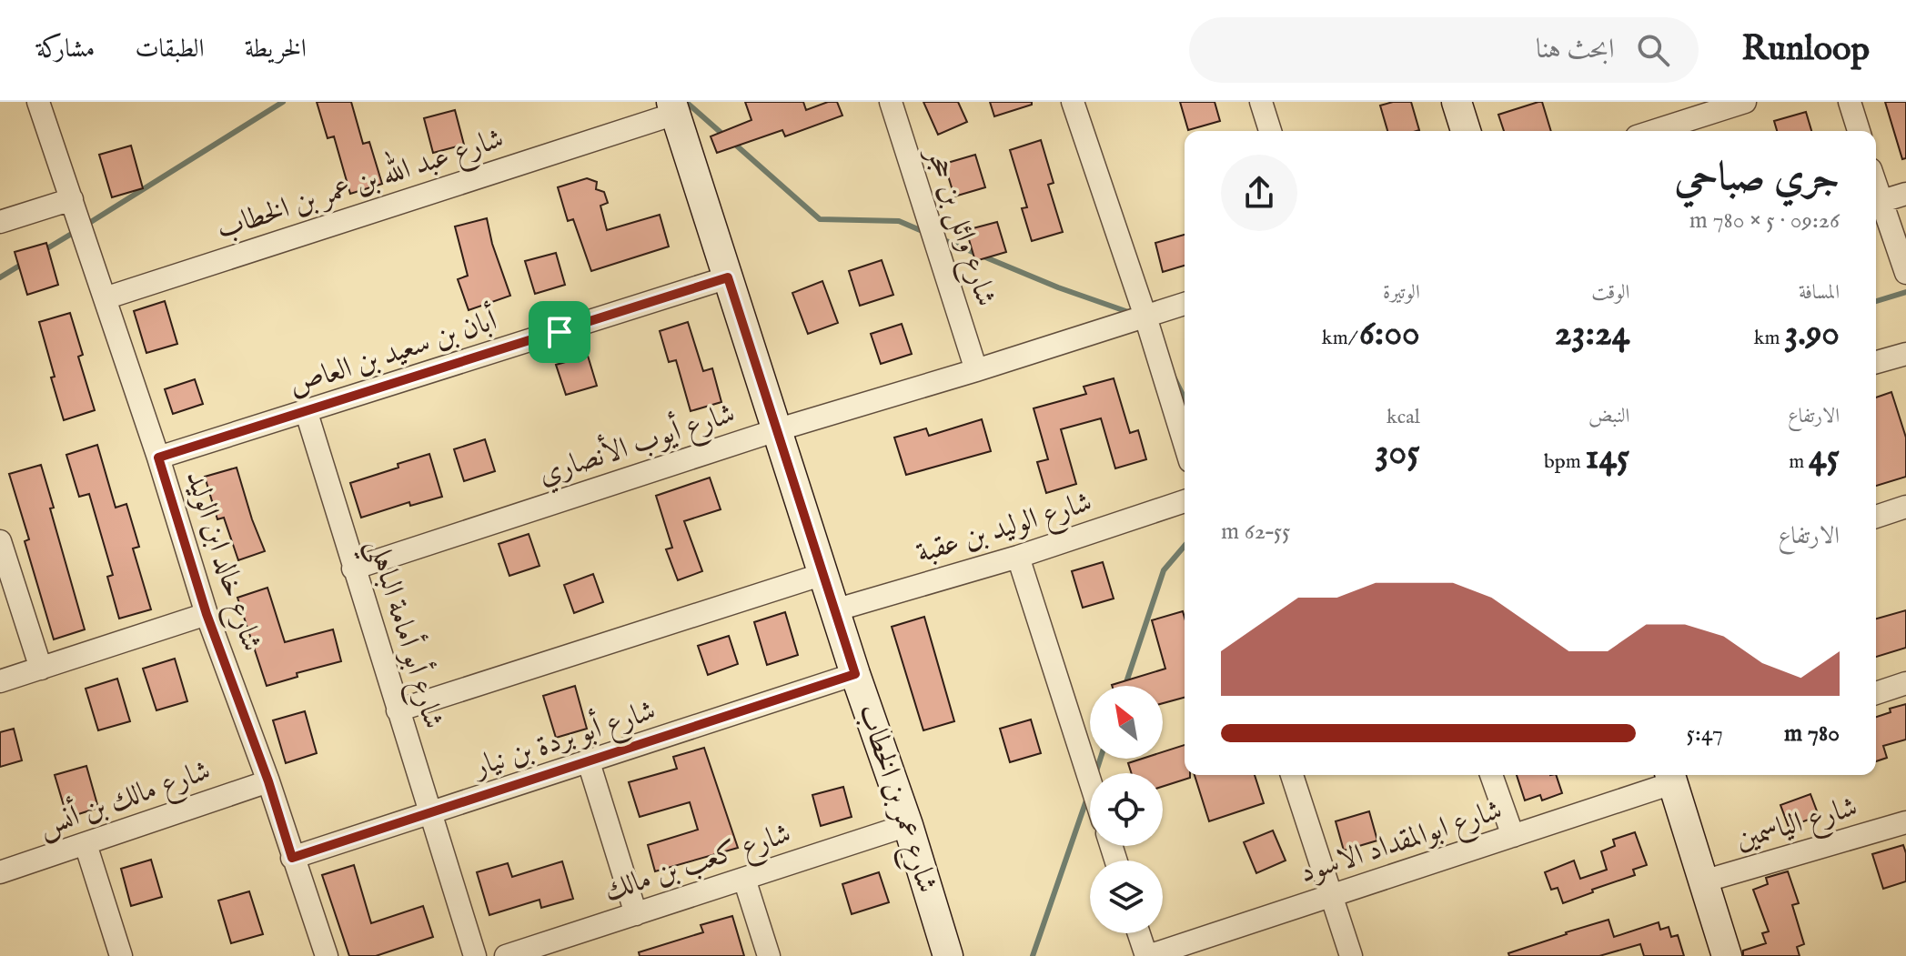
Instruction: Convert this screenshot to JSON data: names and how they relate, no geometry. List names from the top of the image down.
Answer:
{
  "streets": {
    "street": [
      "شارع عبد الله بن عمر بن الخطاب",
      "شارع وائل بن حجر",
      "أبان بن سعيد بن العاص",
      "شارع أيوب الأنصاري",
      "شارع الوليد بن عقبة",
      "شارع خالد ابن الوليد",
      "شارع أبو أمامة الباهلي",
      "شارع أبو بردة بن نيار",
      "شارع عمر بن الخطاب",
      "شارع مالك بن أنس",
      "شارع الياسمين",
      "شارع ابوالمقداد الاسود",
      "شارع كعب بن مالك"
    ]
  },
  "crossings": [
    ["شارع عبد الله بن عمر بن الخطاب", "شارع خالد ابن الوليد"],
    ["شارع عبد الله بن عمر بن الخطاب", "شارع عمر بن الخطاب"],
    ["شارع وائل بن حجر", "شارع أيوب الأنصاري"],
    ["أبان بن سعيد بن العاص", "شارع خالد ابن الوليد"],
    ["أبان بن سعيد بن العاص", "شارع أبو أمامة الباهلي"],
    ["أبان بن سعيد بن العاص", "شارع عمر بن الخطاب"],
    ["شارع أيوب الأنصاري", "شارع أبو أمامة الباهلي"],
    ["شارع أيوب الأنصاري", "شارع عمر بن الخطاب"],
    ["شارع الوليد بن عقبة", "شارع عمر بن الخطاب"],
    ["شارع خالد ابن الوليد", "شارع أبو بردة بن نيار"],
    ["شارع خالد ابن الوليد", "شارع مالك بن أنس"],
    ["شارع أبو أمامة الباهلي", "شارع أبو بردة بن نيار"],
    ["شارع أبو بردة بن نيار", "شارع عمر بن الخطاب"],
    ["شارع عمر بن الخطاب", "شارع كعب بن مالك"]
  ],
  "north": "top left",
  "page": {
    "header": "Runloop",
    "search": "ابحث هنا",
    "nav": ["الخريطة", "الطبقات", "مشاركة"],
    "heading": ["جري صباحي", "09:26 · 5 × 780 m"],
    "stats": [
      ["المسافة", "3.90 km"],
      ["الوقت", "23:24"],
      ["الوتيرة", "6:00 /km"],
      ["الارتفاع", "45 m"],
      ["النبض", "145 bpm"],
      ["kcal", "305"]
    ],
    "chart": ["الارتفاع", "55–62 m"],
    "list": [
      {
        "name": "780 m",
        "note": "5:47"
      }
    ]
  }
}
